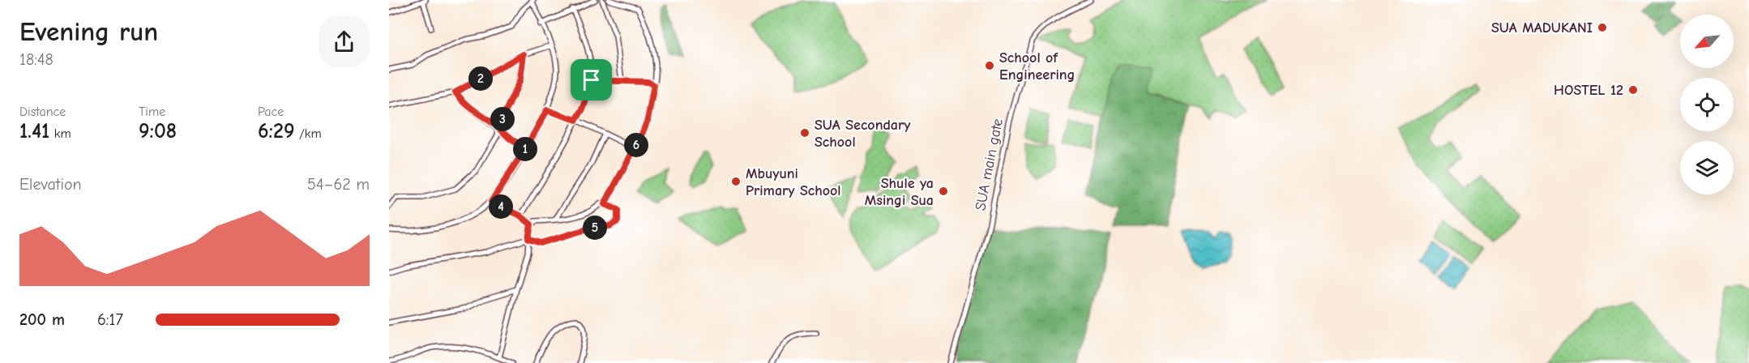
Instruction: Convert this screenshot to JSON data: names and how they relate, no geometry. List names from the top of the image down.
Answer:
{
  "streets": {
    "street": ["SUA main gate"]
  },
  "places": [
    "SUA MADUKANI",
    "School of Engineering",
    "HOSTEL 12",
    "SUA Secondary School",
    "Mbuyuni Primary School",
    "Shule ya Msingi Sua"
  ],
  "north": "bottom left",
  "page": {
    "heading": ["Evening run", "18:48"],
    "pins": [
      "2",
      "3",
      "6",
      "1",
      "4",
      "5"
    ],
    "stats": [
      ["Distance", "1.41 km"],
      ["Time", "9:08"],
      ["Pace", "6:29 /km"]
    ],
    "chart": ["Elevation", "54–62 m"],
    "list": [
      {
        "name": "200 m",
        "note": "6:17"
      }
    ]
  }
}
